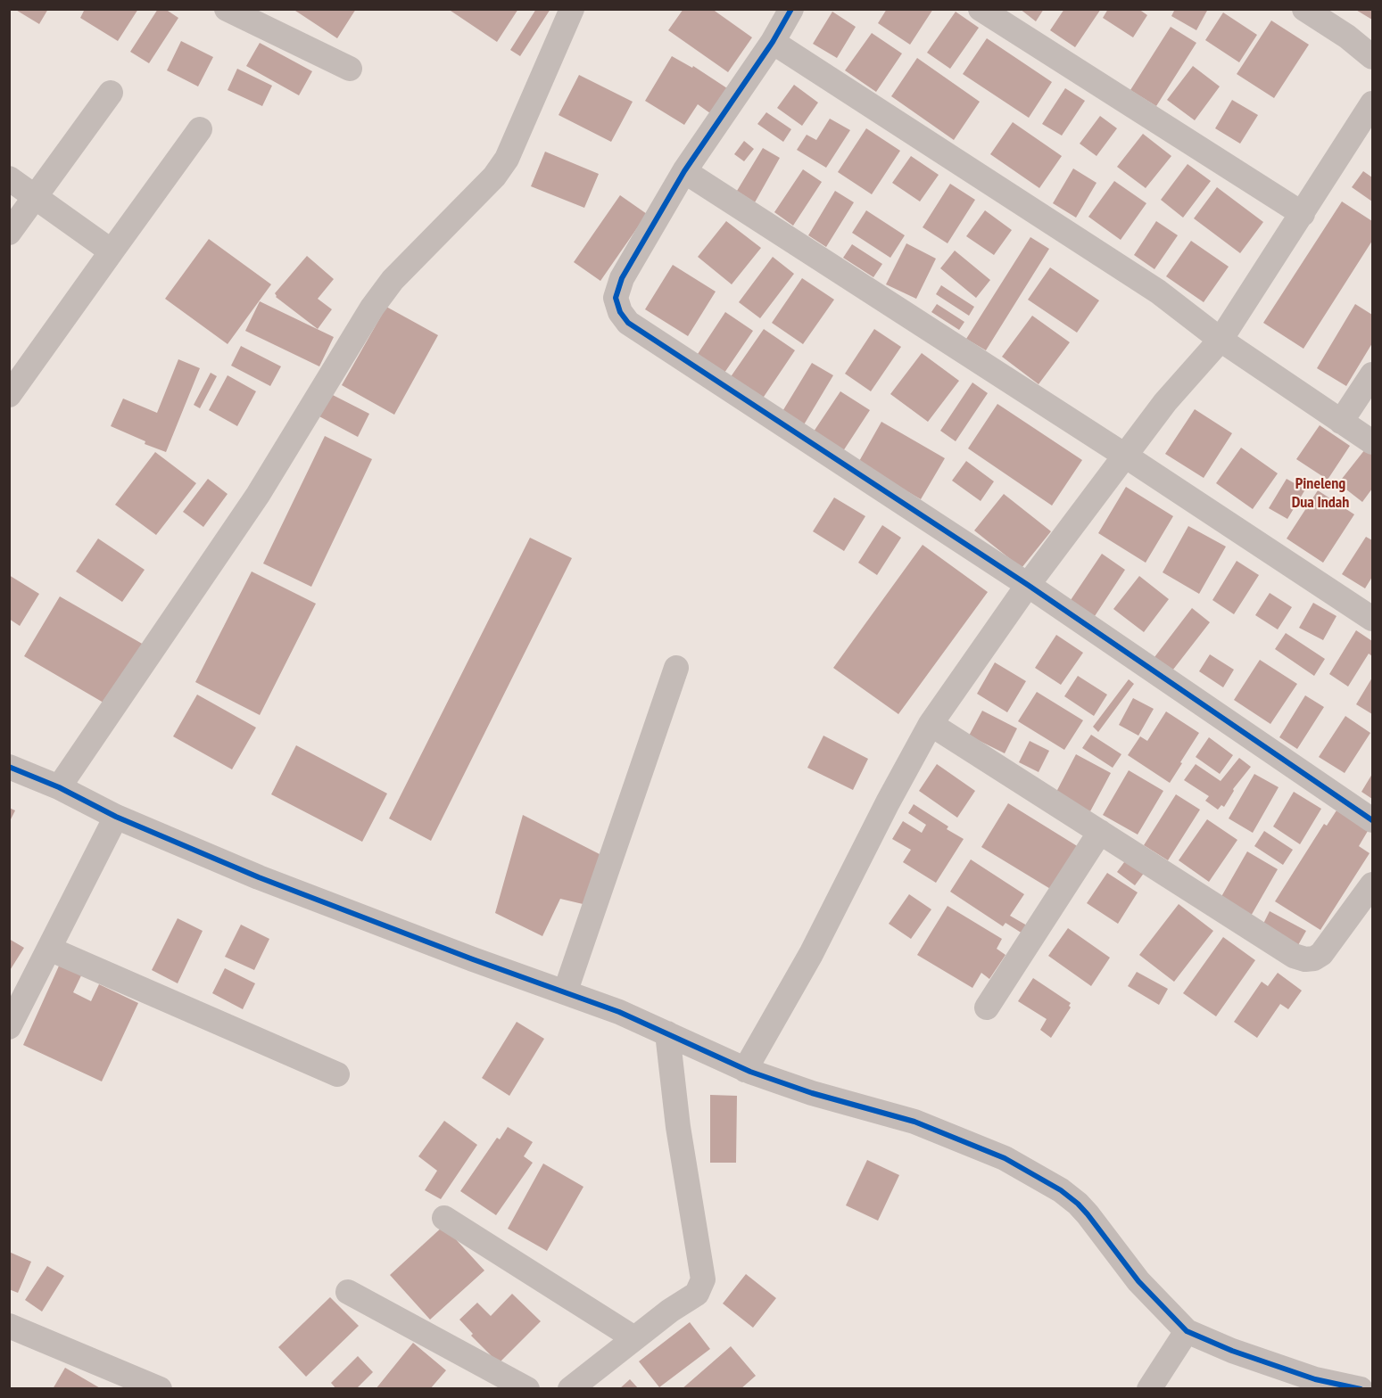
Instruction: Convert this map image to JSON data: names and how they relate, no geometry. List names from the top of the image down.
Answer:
{
  "districts": ["Pineleng Dua Indah"]
}
